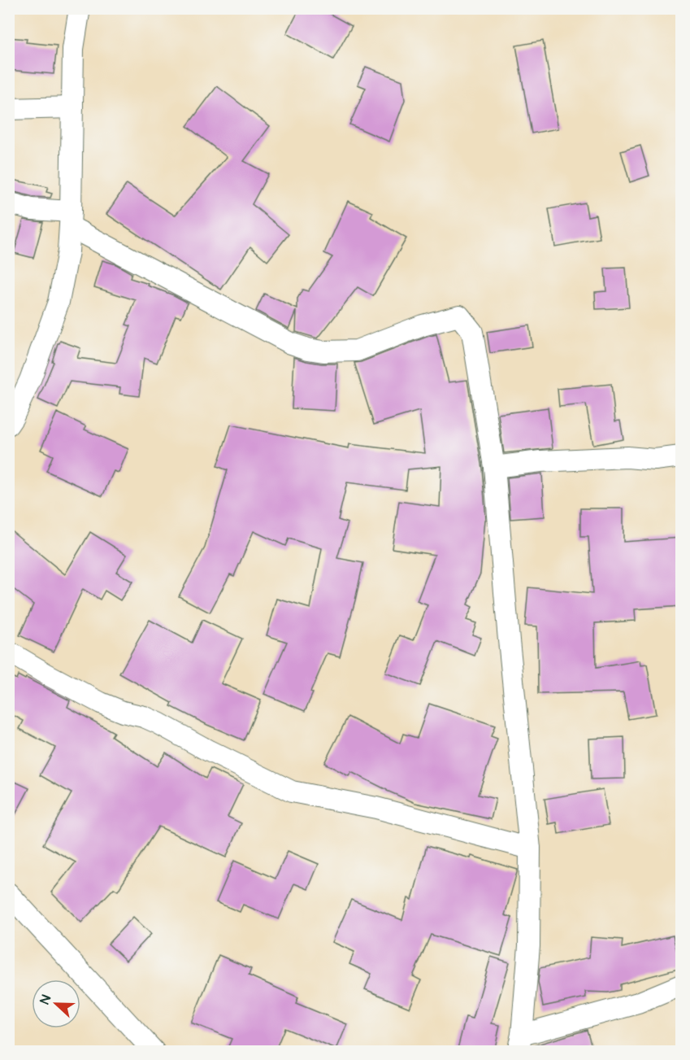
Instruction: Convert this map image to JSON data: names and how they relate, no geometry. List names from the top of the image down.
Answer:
{
  "north": "left"
}
